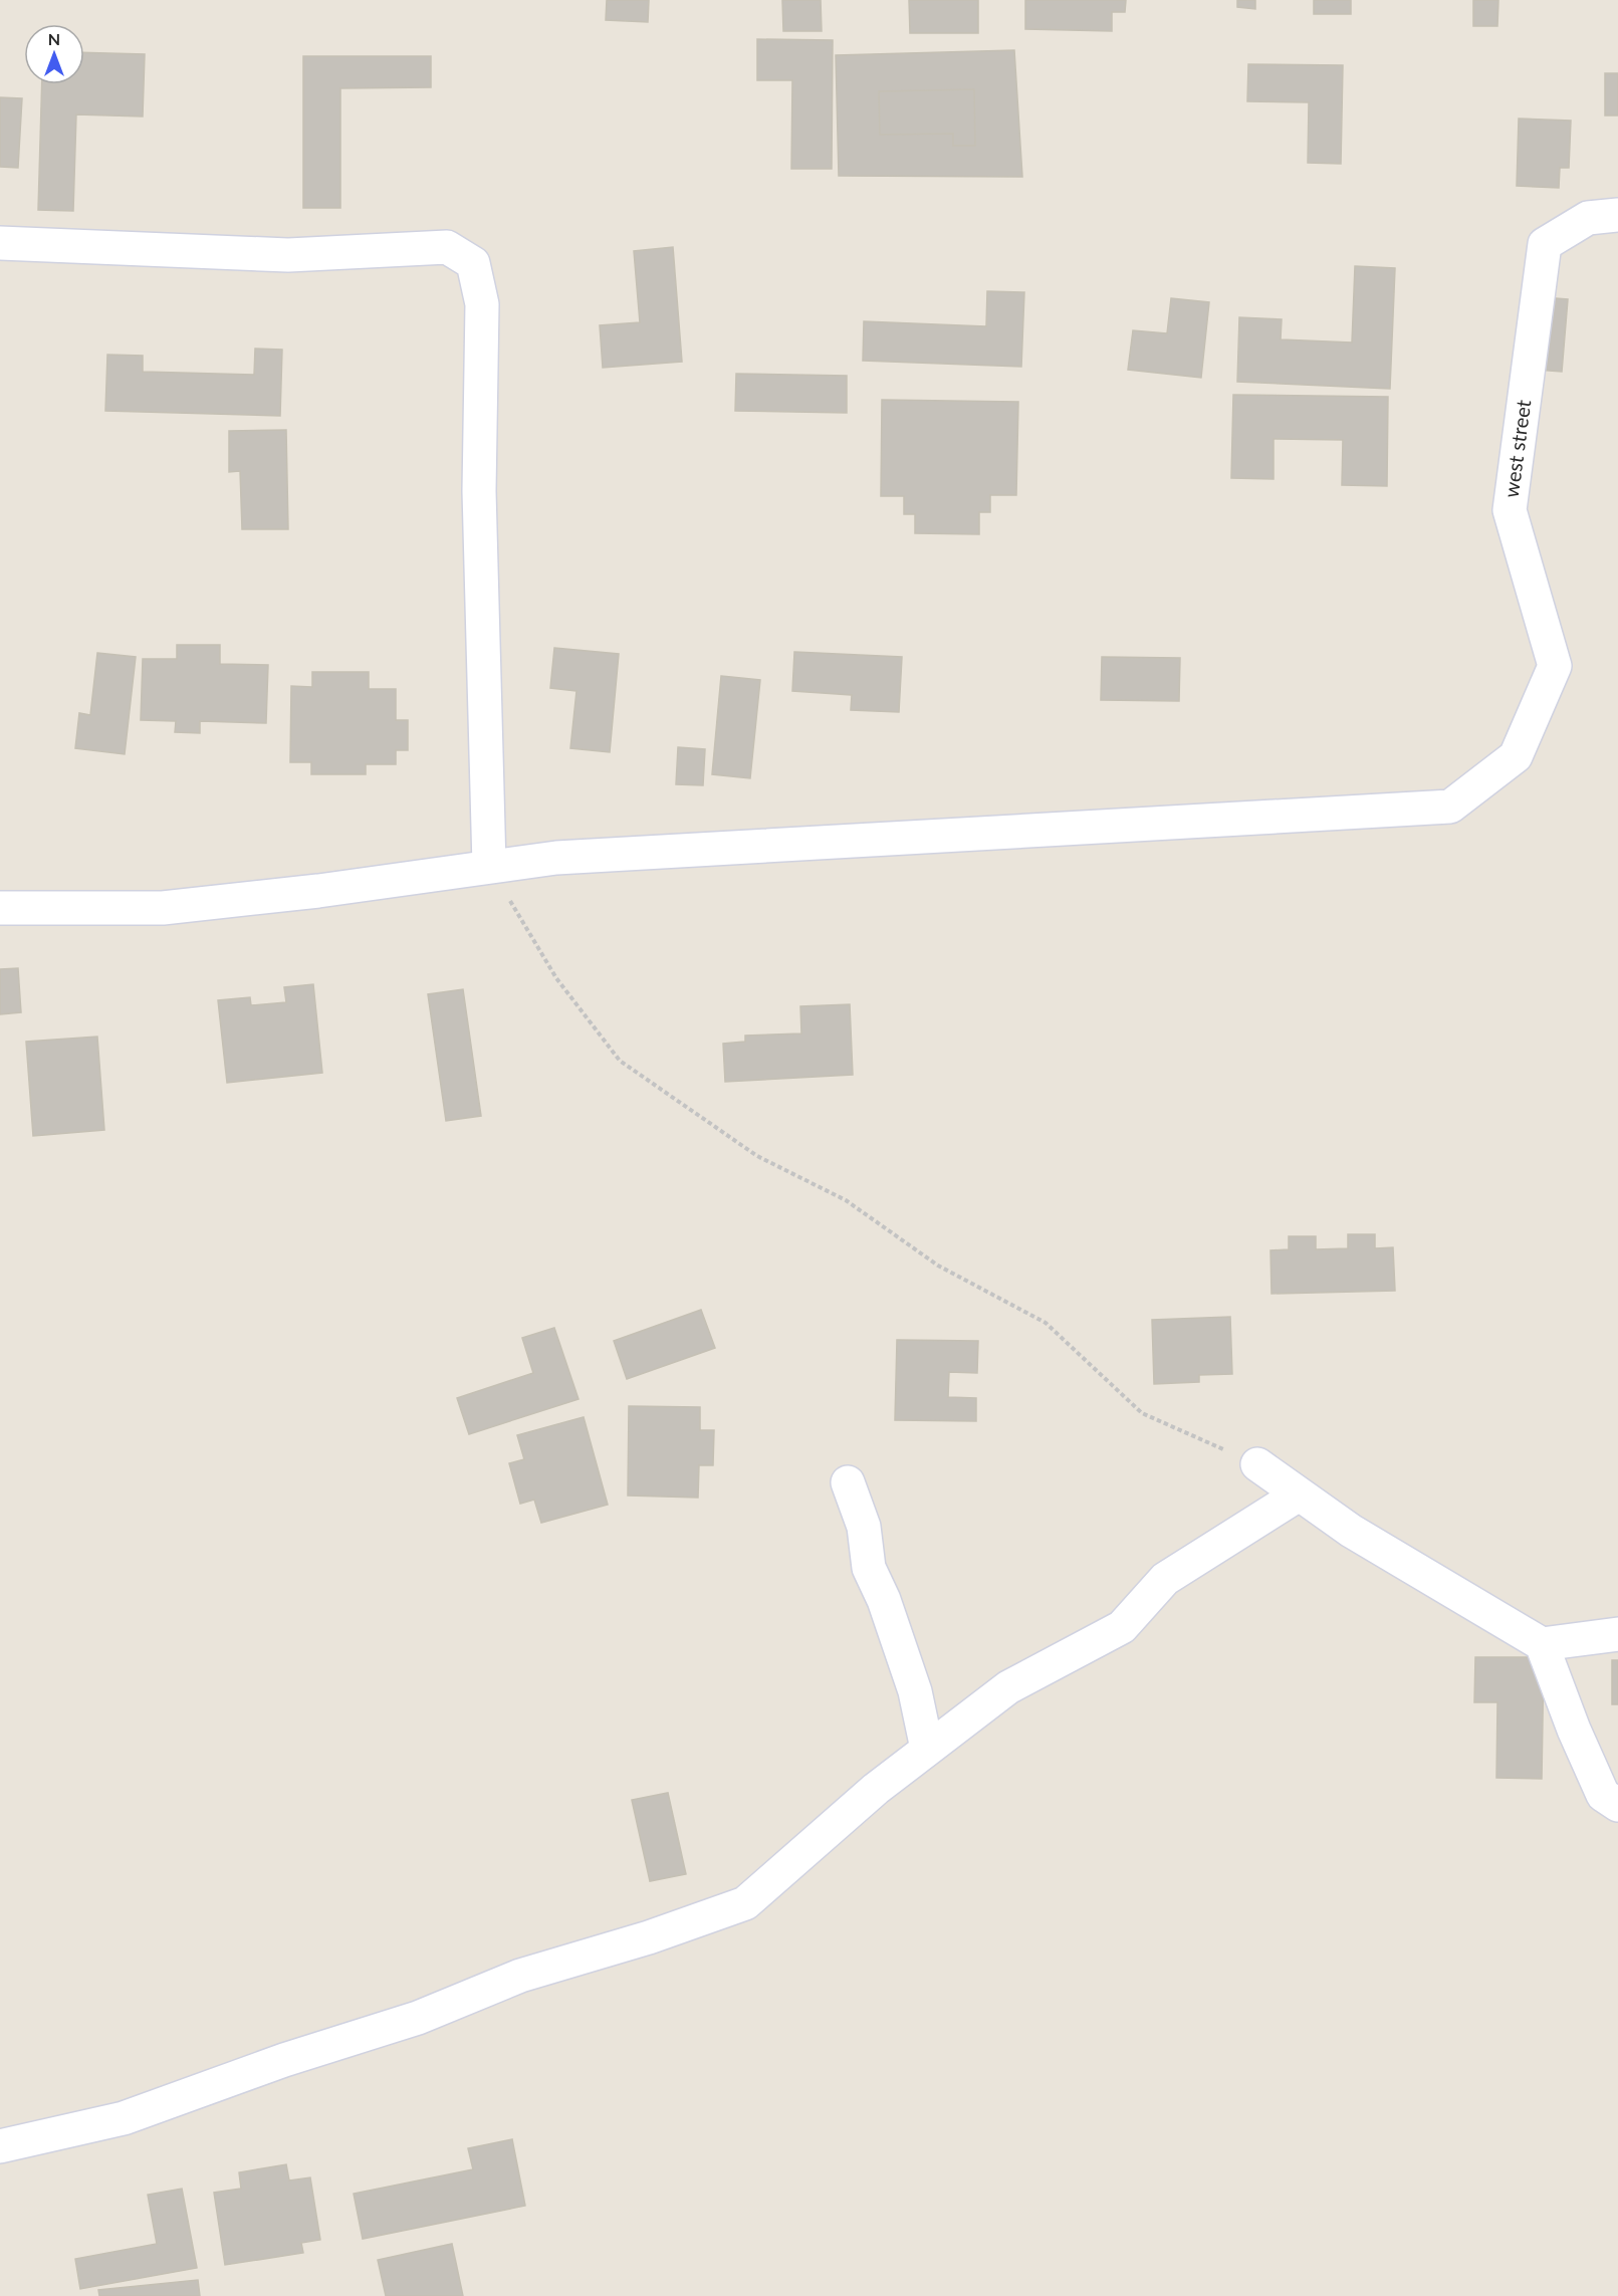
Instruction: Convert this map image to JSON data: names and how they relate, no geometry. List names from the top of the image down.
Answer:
{
  "streets": {
    "street": ["west street"]
  },
  "north": "top"
}
